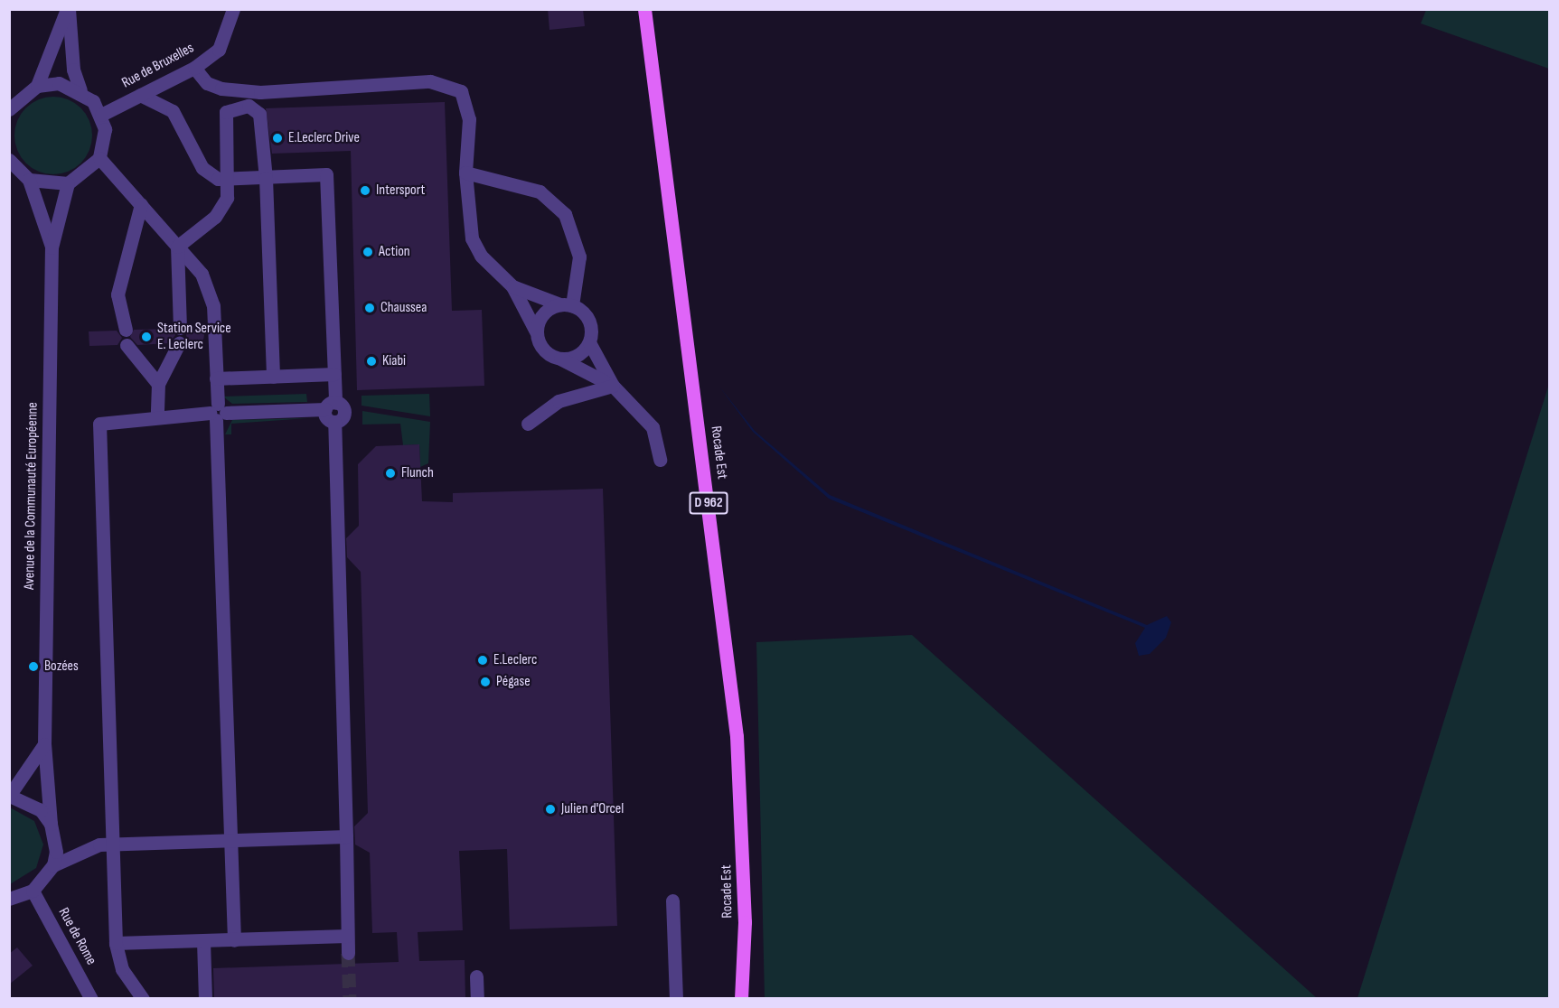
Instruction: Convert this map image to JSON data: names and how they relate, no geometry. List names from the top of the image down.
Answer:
{
  "streets": {
    "main road": ["Rocade Est", "D 962"],
    "street": ["Rue de Bruxelles", "Avenue de la Communauté Européenne", "Rue de Rome"]
  },
  "places": [
    "E.Leclerc Drive",
    "Intersport",
    "Action",
    "Chaussea",
    "Station Service E. Leclerc",
    "Kiabi",
    "Flunch",
    "E.Leclerc",
    "Bozées",
    "Pégase",
    "Julien d'Orcel"
  ]
}
